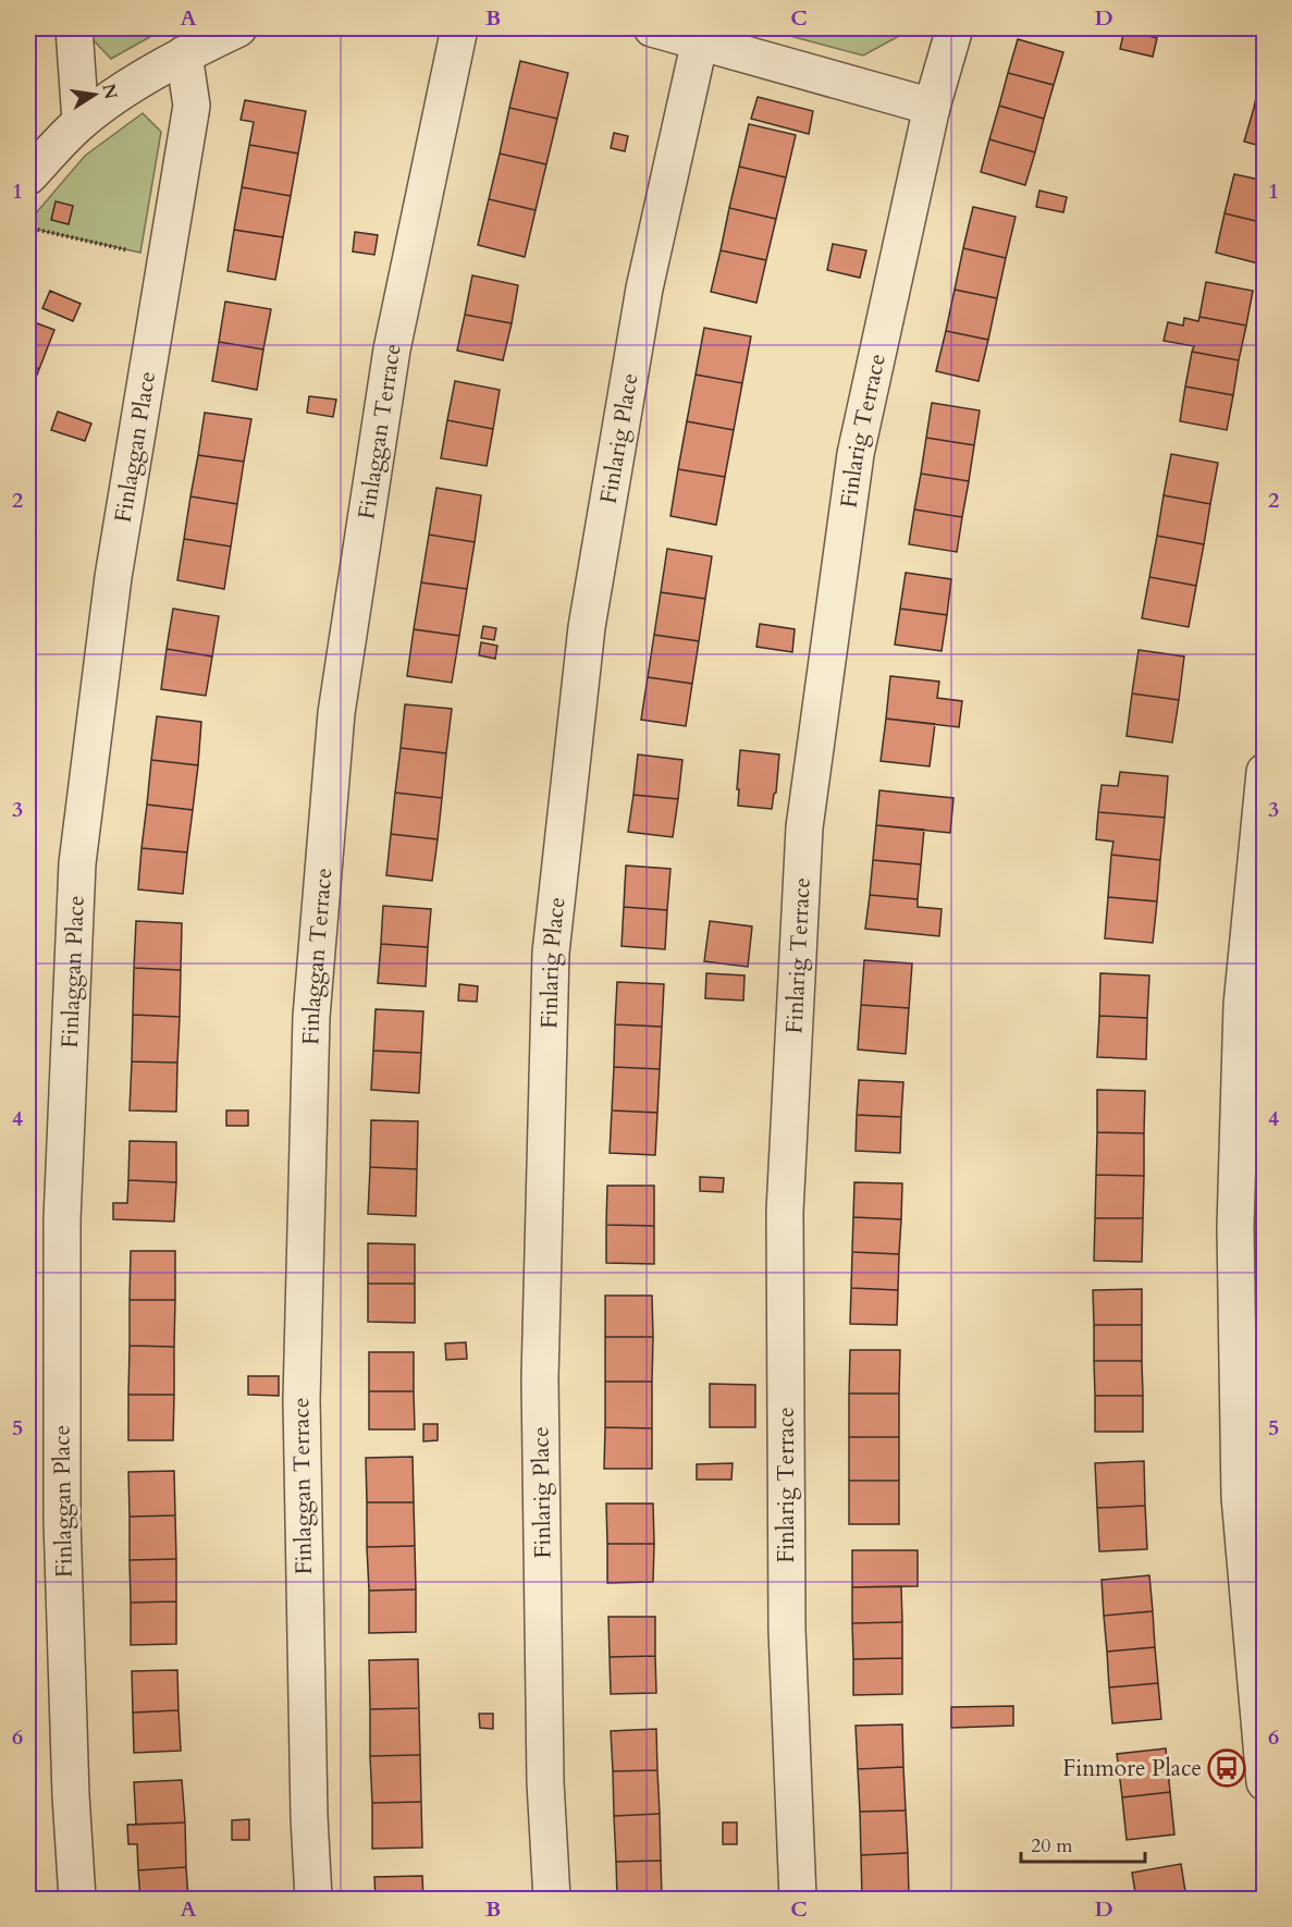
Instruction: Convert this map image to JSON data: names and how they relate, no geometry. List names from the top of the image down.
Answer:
{
  "streets": {
    "street": [
      "Finlaggan Terrace",
      "Finlarig Terrace",
      "Finlarig Place",
      "Finlaggan Place"
    ]
  },
  "places": {
    "bus stop": ["Finmore Place"]
  },
  "scale_bar": "20 m",
  "north": "right",
  "grid": {
    "columns": [
      "A",
      "B",
      "C",
      "D"
    ],
    "rows": [
      "1",
      "2",
      "3",
      "4",
      "5",
      "6"
    ]
  }
}
